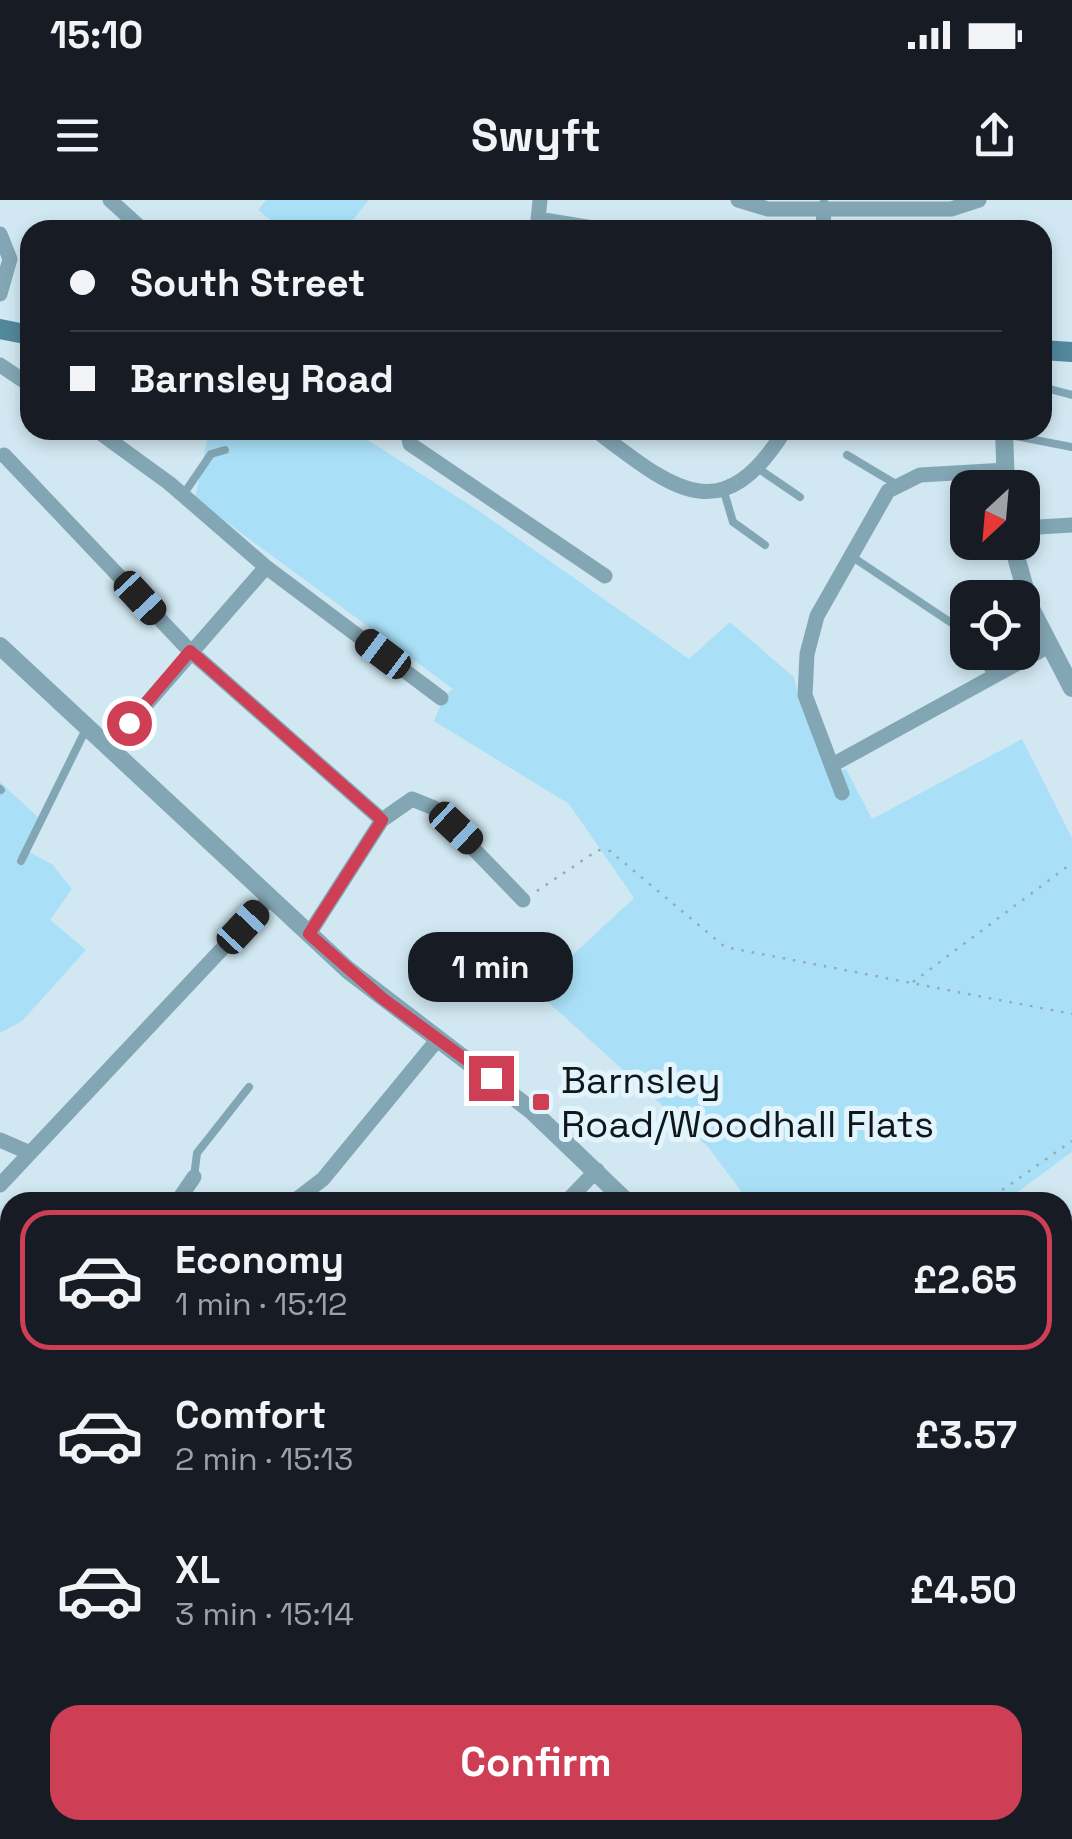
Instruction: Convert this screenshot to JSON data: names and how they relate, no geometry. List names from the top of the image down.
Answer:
{
  "places": {
    "transit": ["Barnsley Road/Woodhall Flats"]
  },
  "north": "bottom left",
  "page": {
    "status": "15:10",
    "header": "Swyft",
    "banner": ["South Street", "Barnsley Road"],
    "bubble": "1 min",
    "list": [
      {
        "name": "Economy",
        "note": "1 min · 15:12",
        "value": "£2.65"
      },
      {
        "name": "Comfort",
        "note": "2 min · 15:13",
        "value": "£3.57"
      },
      {
        "name": "XL",
        "note": "3 min · 15:14",
        "value": "£4.50"
      }
    ],
    "buttons": "Confirm"
  }
}
